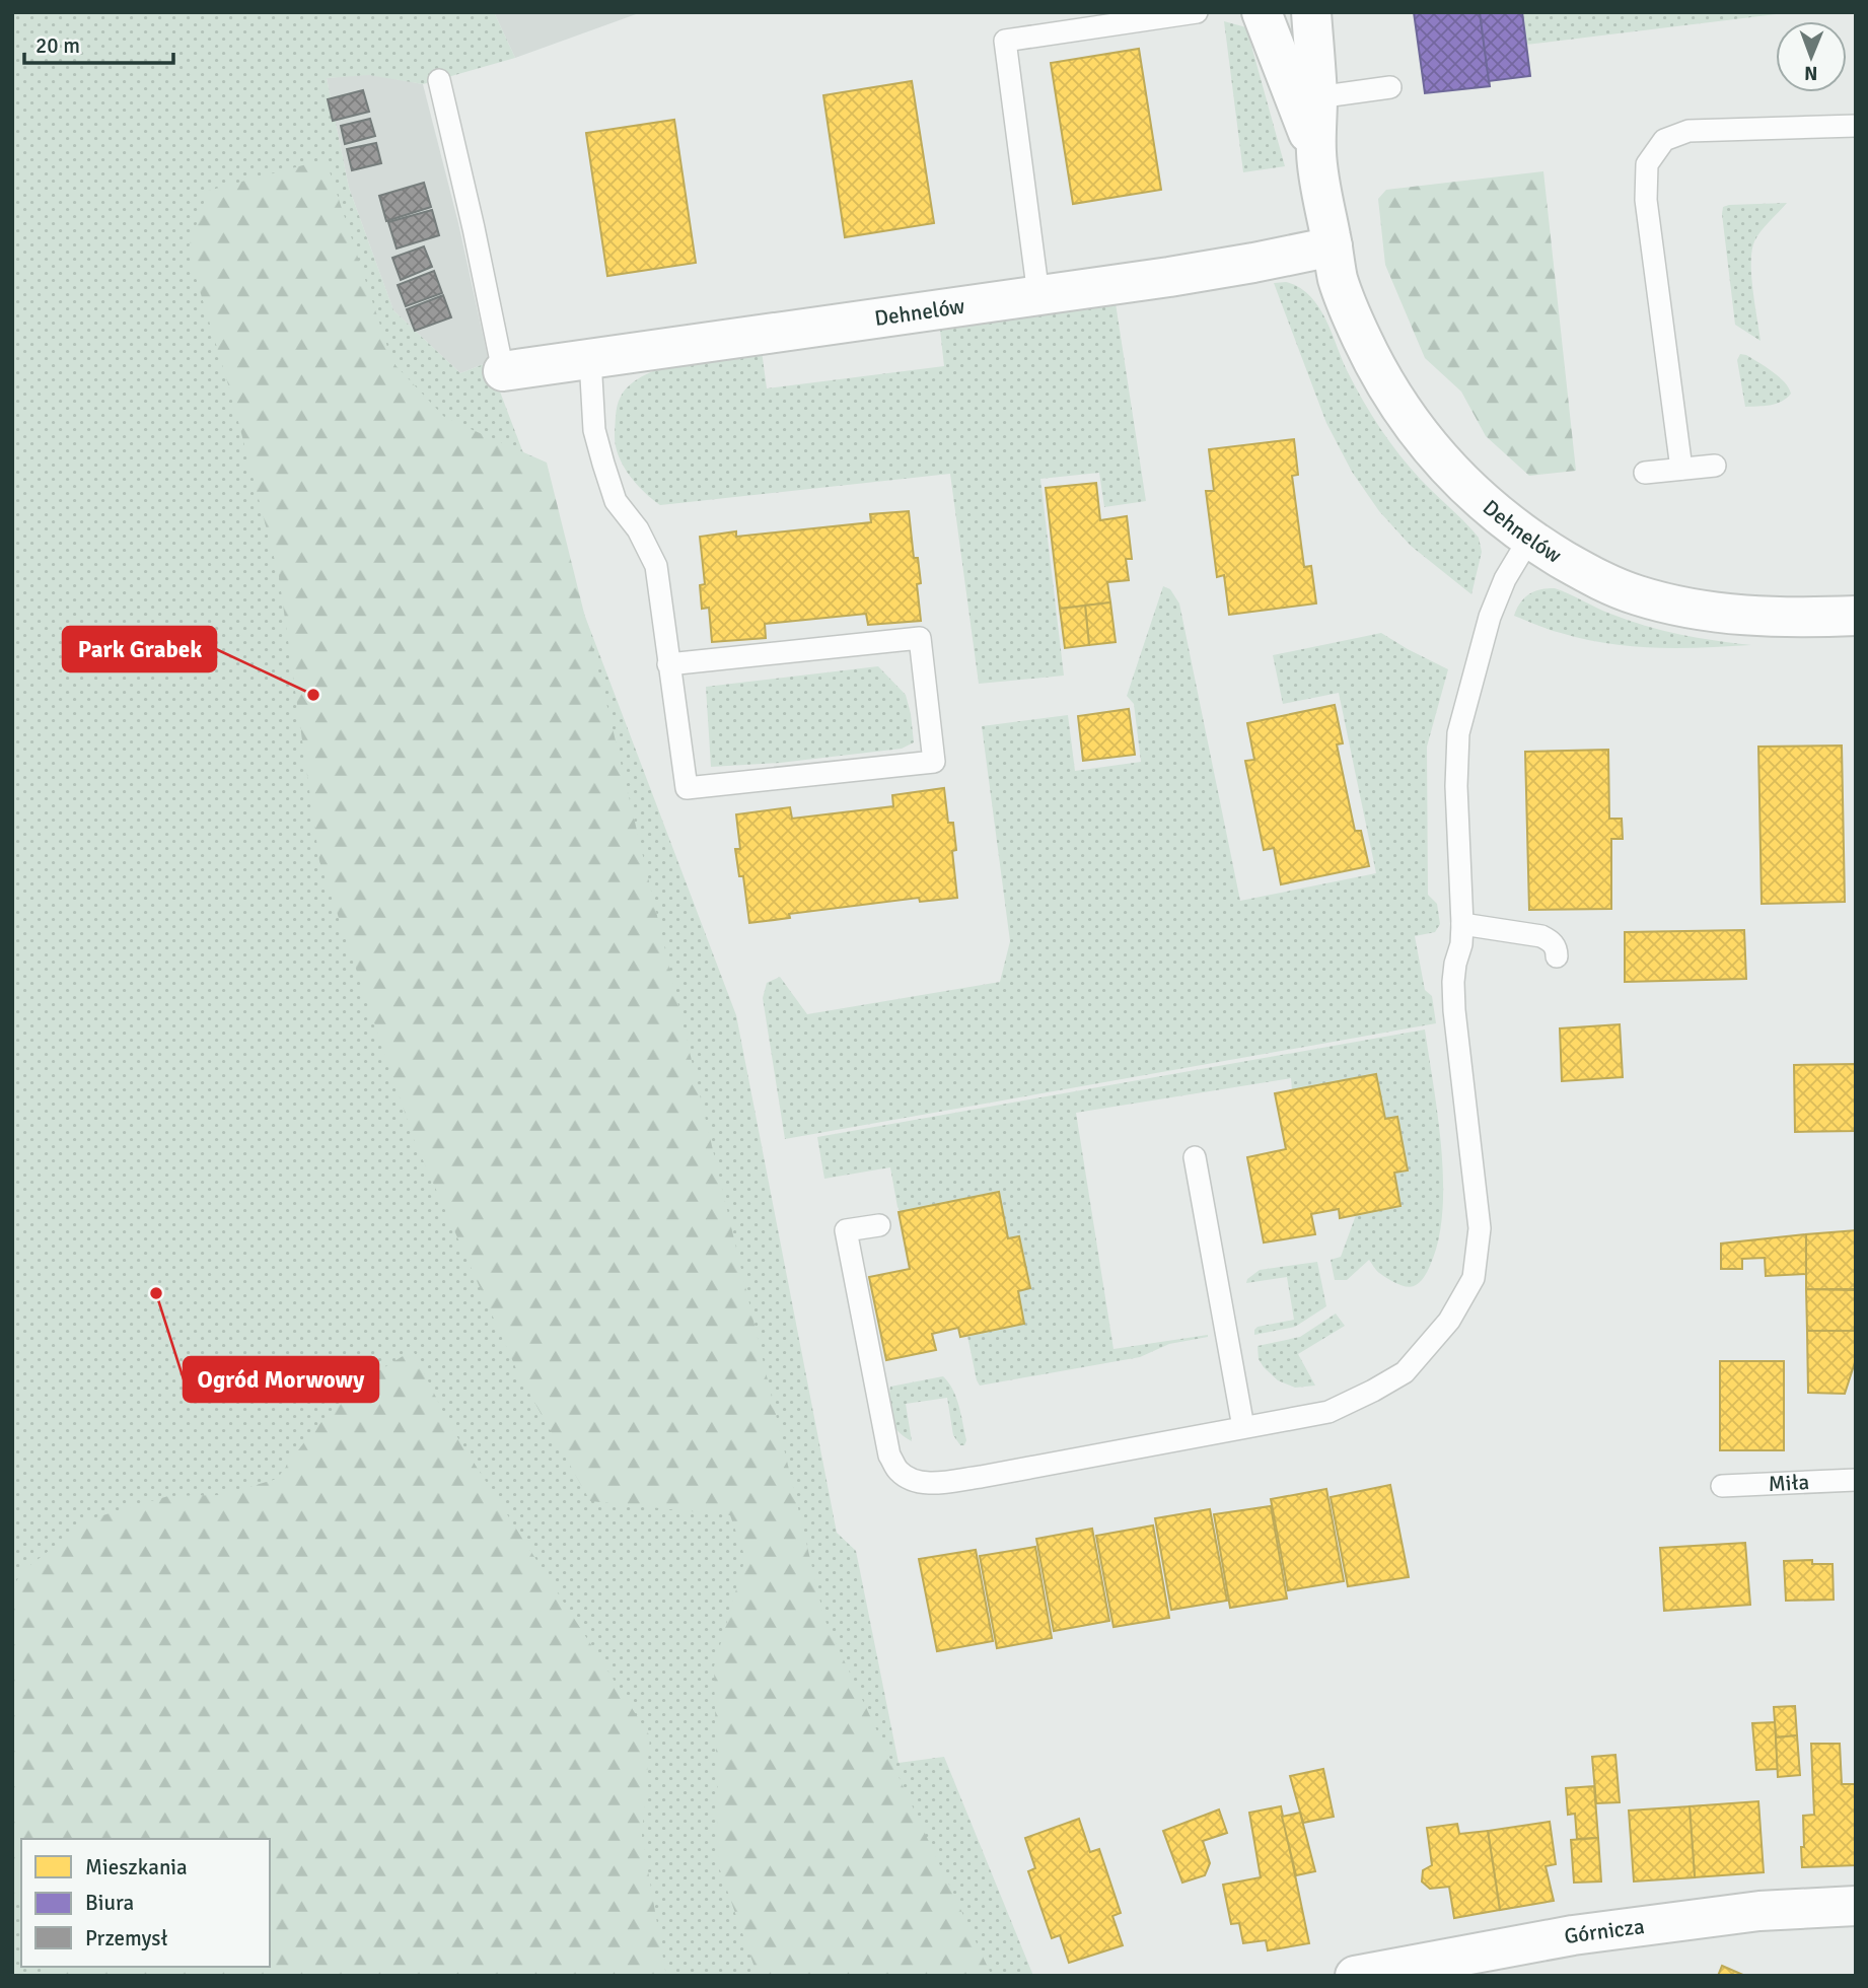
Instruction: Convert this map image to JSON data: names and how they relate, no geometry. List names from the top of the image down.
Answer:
{
  "streets": {
    "street": ["Dehnelów", "Górnicza"],
    "lane": ["Miła"]
  },
  "places": ["Park Grabek", "Ogród Morwowy"],
  "legend": ["Mieszkania", "Biura", "Przemysł"],
  "scale_bar": "20 m",
  "north": "bottom"
}
